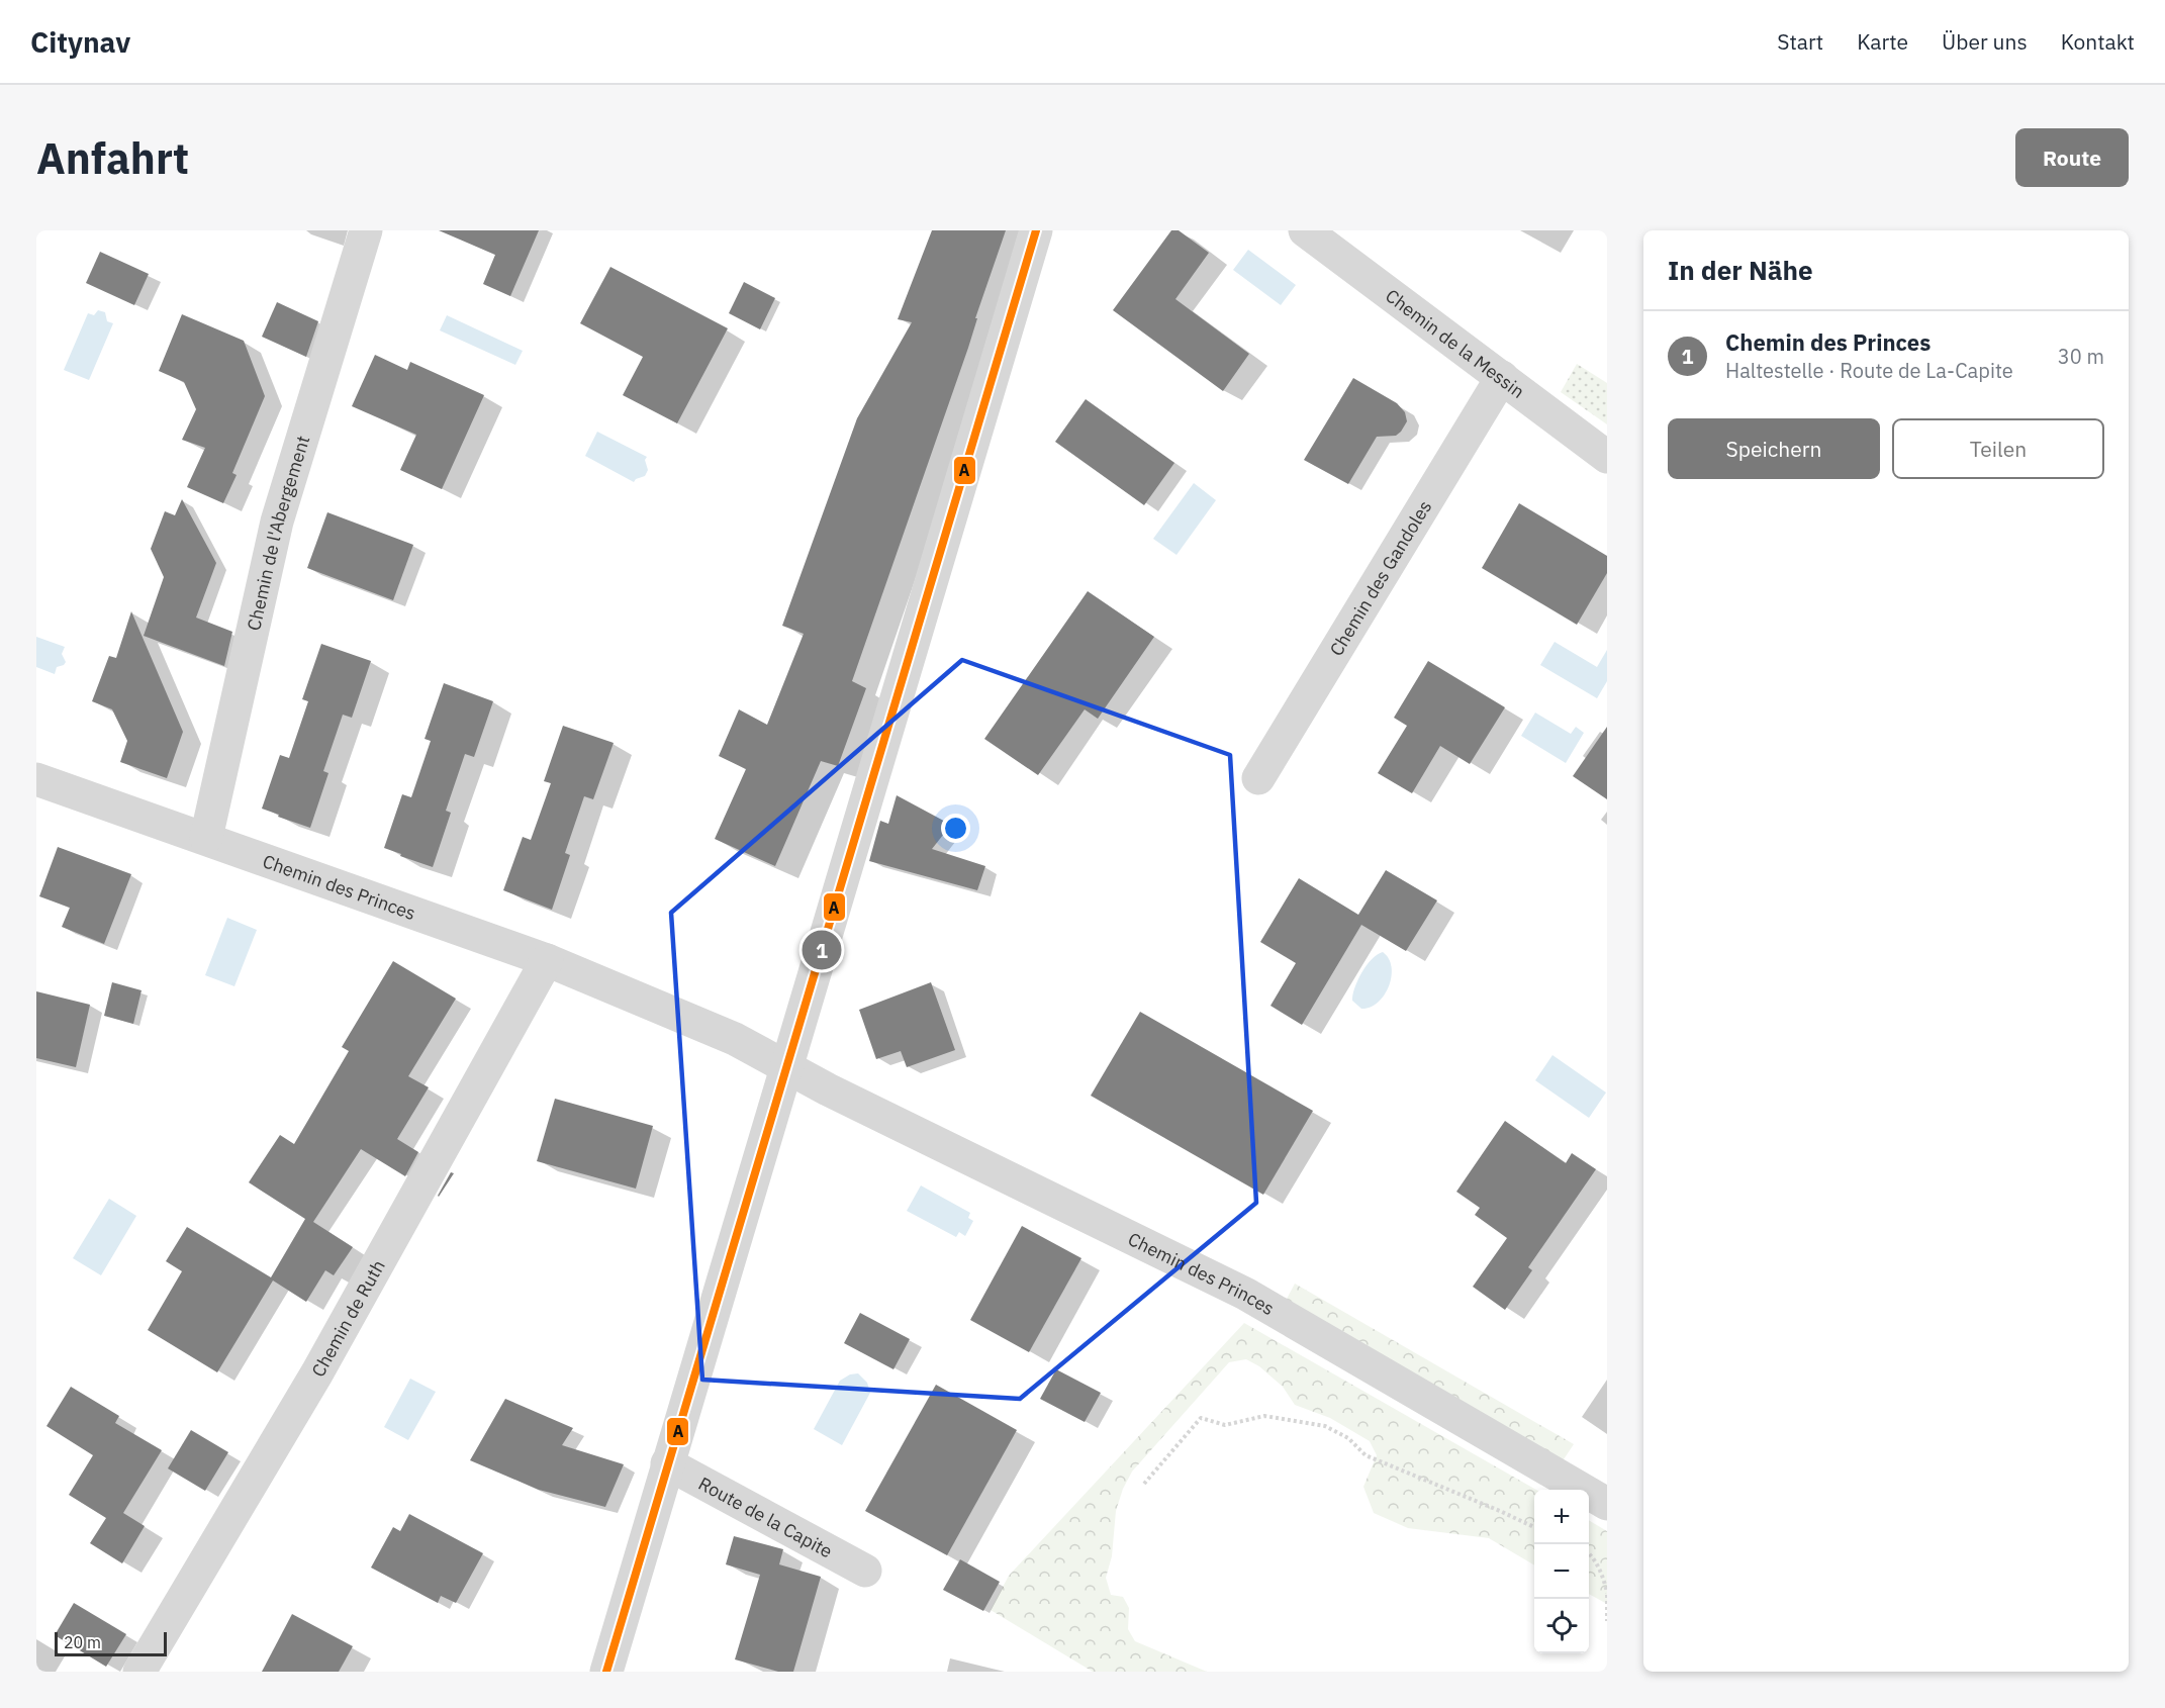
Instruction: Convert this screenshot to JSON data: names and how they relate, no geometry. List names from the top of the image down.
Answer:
{
  "streets": {
    "street": [
      "Chemin de la Messin",
      "Chemin de l'Abergement",
      "Chemin des Gandoles",
      "Chemin des Princes",
      "Chemin de Ruth",
      "Route de la Capite"
    ]
  },
  "crossings": [
    ["Chemin de la Messin", "Chemin des Gandoles"],
    ["Chemin de l'Abergement", "Chemin des Princes"],
    ["Chemin des Princes", "Chemin de Ruth"]
  ],
  "lines": ["transit line A"],
  "scale_bar": "20 m",
  "page": {
    "header": "Citynav",
    "nav": [
      "Start",
      "Karte",
      "Über uns",
      "Kontakt"
    ],
    "buttons": [
      "Route",
      ["Speichern", "Teilen"]
    ],
    "title": "Anfahrt",
    "heading": "In der Nähe",
    "list": [
      {
        "mark": "1",
        "name": "Chemin des Princes",
        "note": "Haltestelle · Route de La-Capite",
        "value": "30 m"
      }
    ],
    "pins": "1",
    "map_buttons": ["+", "−"],
    "scale": "20 m"
  }
}
